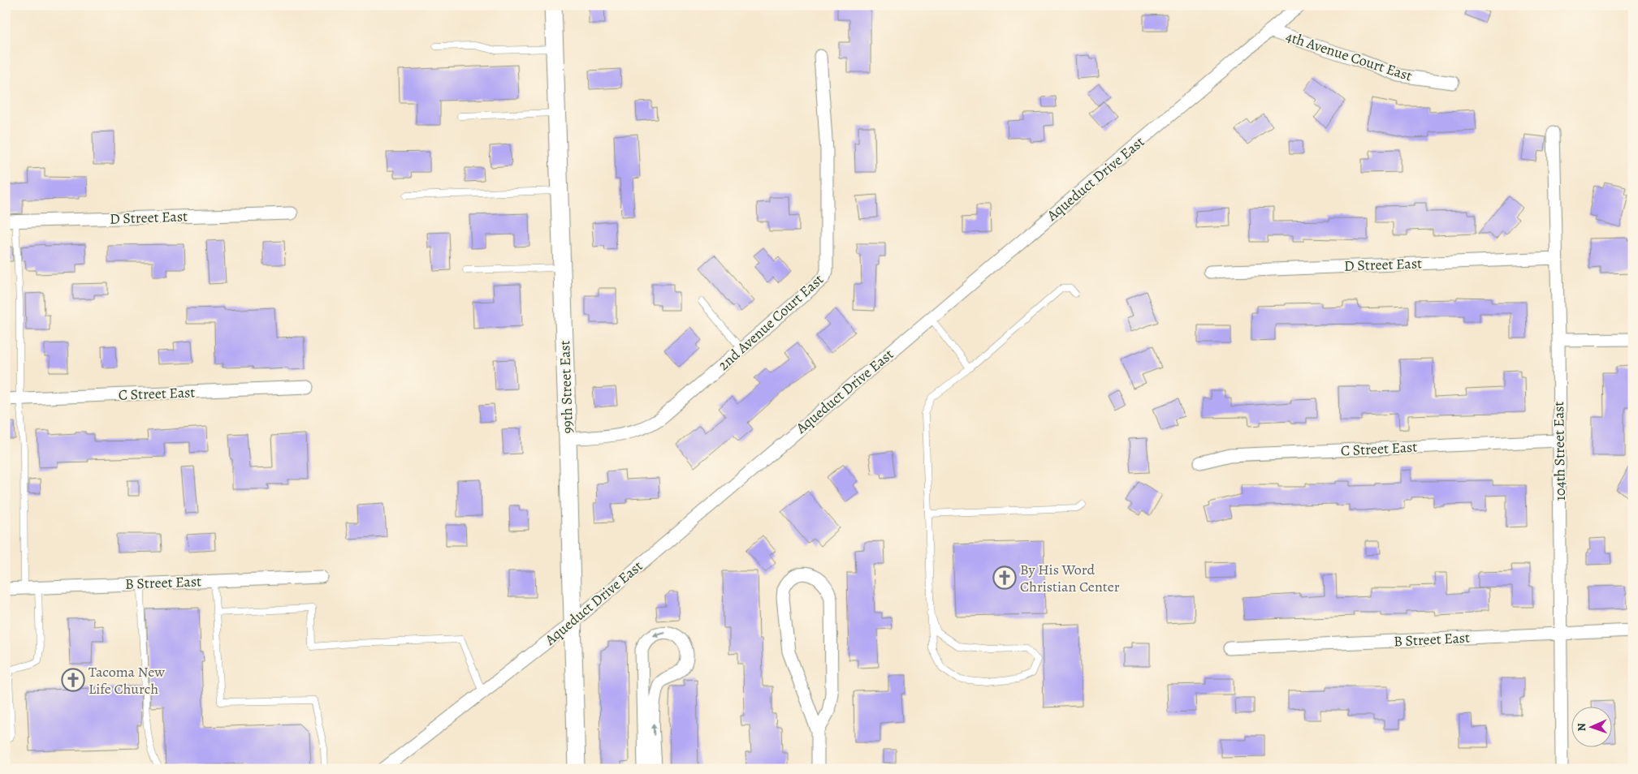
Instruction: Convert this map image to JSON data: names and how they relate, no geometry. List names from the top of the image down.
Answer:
{
  "streets": {
    "street": [
      "4th Avenue Court East",
      "Aqueduct Drive East",
      "D Street East",
      "2nd Avenue Court East",
      "99th Street East",
      "C Street East",
      "104th Street East",
      "B Street East"
    ]
  },
  "crossings": [
    ["4th Avenue Court East", "Aqueduct Drive East"],
    ["Aqueduct Drive East", "99th Street East"],
    ["D Street East", "104th Street East"],
    ["2nd Avenue Court East", "99th Street East"],
    ["C Street East", "104th Street East"],
    ["104th Street East", "B Street East"]
  ],
  "places": {
    "church": ["By His Word Christian Center", "Tacoma New Life Church"]
  },
  "north": "left"
}
